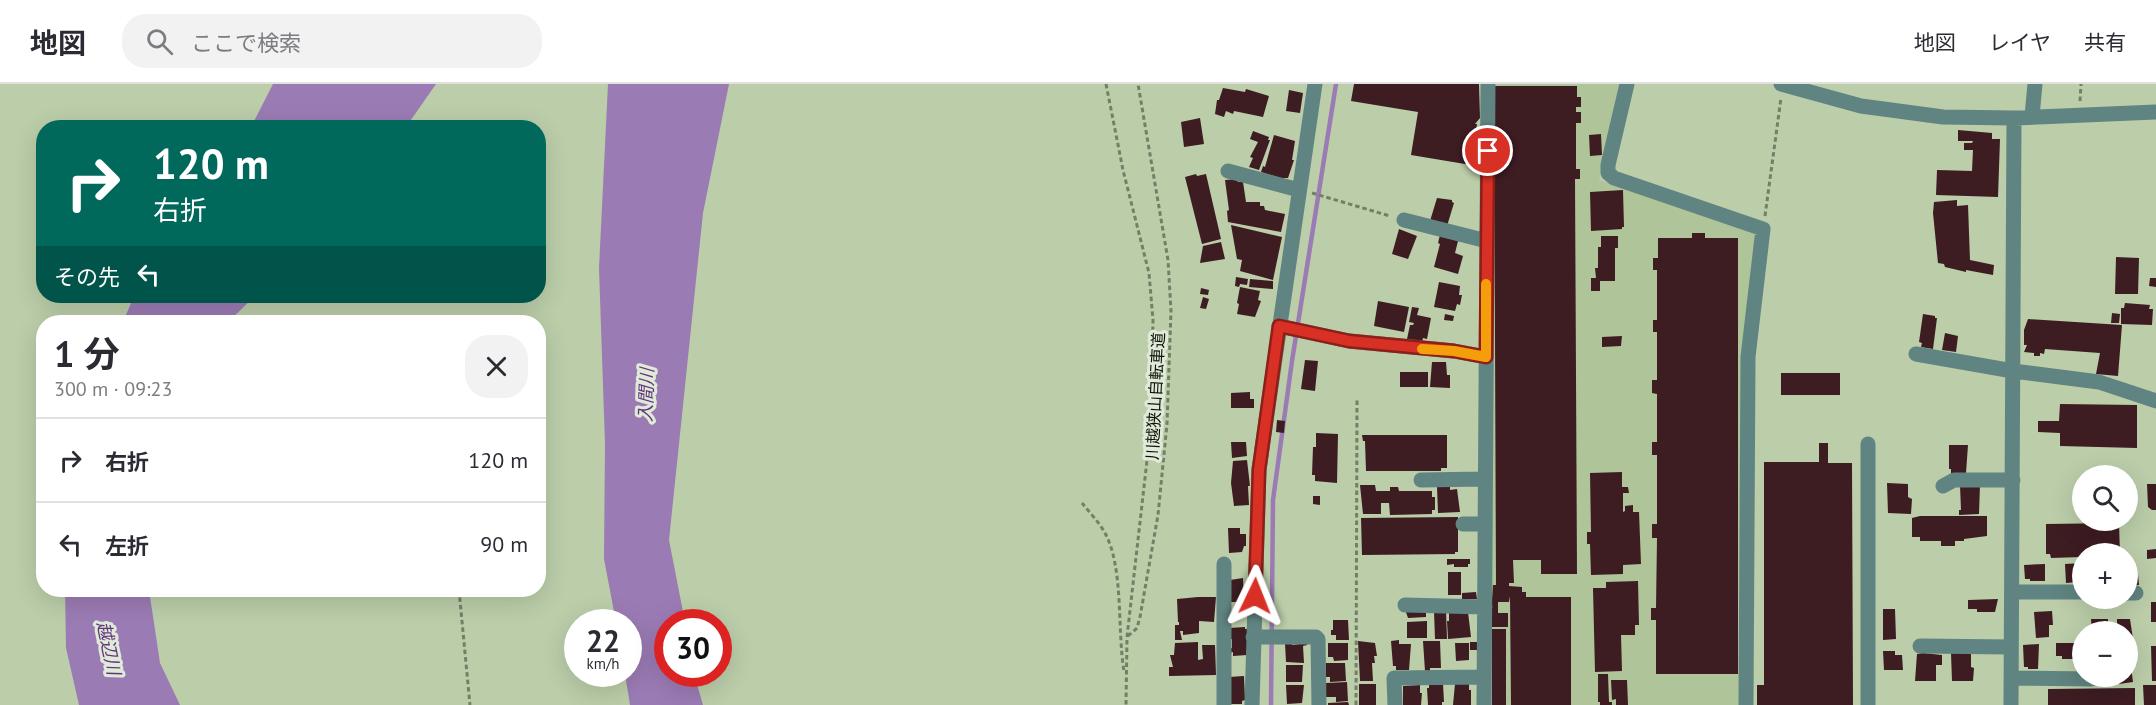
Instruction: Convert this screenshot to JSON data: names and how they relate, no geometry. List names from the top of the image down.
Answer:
{
  "streets": {
    "path": ["川越狭山自転車道"]
  },
  "water": ["入間川", "越辺川"],
  "page": {
    "header": "地図",
    "search": "ここで検索",
    "nav": ["地図", "レイヤ", "共有"],
    "turn": ["120 m", "右折"],
    "then": "その先",
    "heading": ["1 分", "300 m · 09:23"],
    "list": [
      {
        "name": "右折",
        "value": "120 m"
      },
      {
        "name": "左折",
        "value": "90 m"
      }
    ],
    "map_buttons": ["+", "−"],
    "speed": "22 km/h",
    "limit": "30"
  }
}
